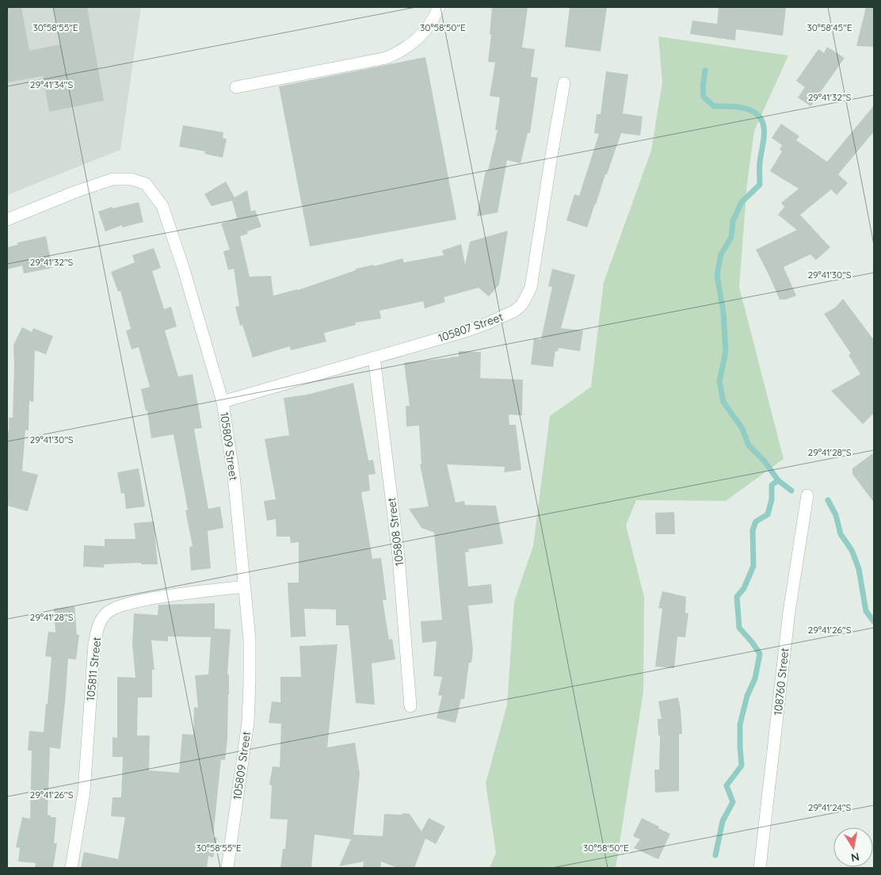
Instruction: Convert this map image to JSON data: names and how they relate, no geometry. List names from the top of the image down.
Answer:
{
  "streets": {
    "street": [
      "105807 Street",
      "105809 Street",
      "105808 Street",
      "105811 Street",
      "108760 Street"
    ]
  },
  "crossings": [
    ["105807 Street", "105809 Street"],
    ["105807 Street", "105808 Street"],
    ["105809 Street", "105811 Street"]
  ],
  "north": "bottom",
  "coordinates": [
    "30°58'55\"E",
    "30°58'50\"E",
    "30°58'45\"E",
    "29°41'34\"S",
    "29°41'32\"S",
    "29°41'30\"S",
    "29°41'28\"S",
    "29°41'26\"S",
    "29°41'24\"S"
  ]
}
